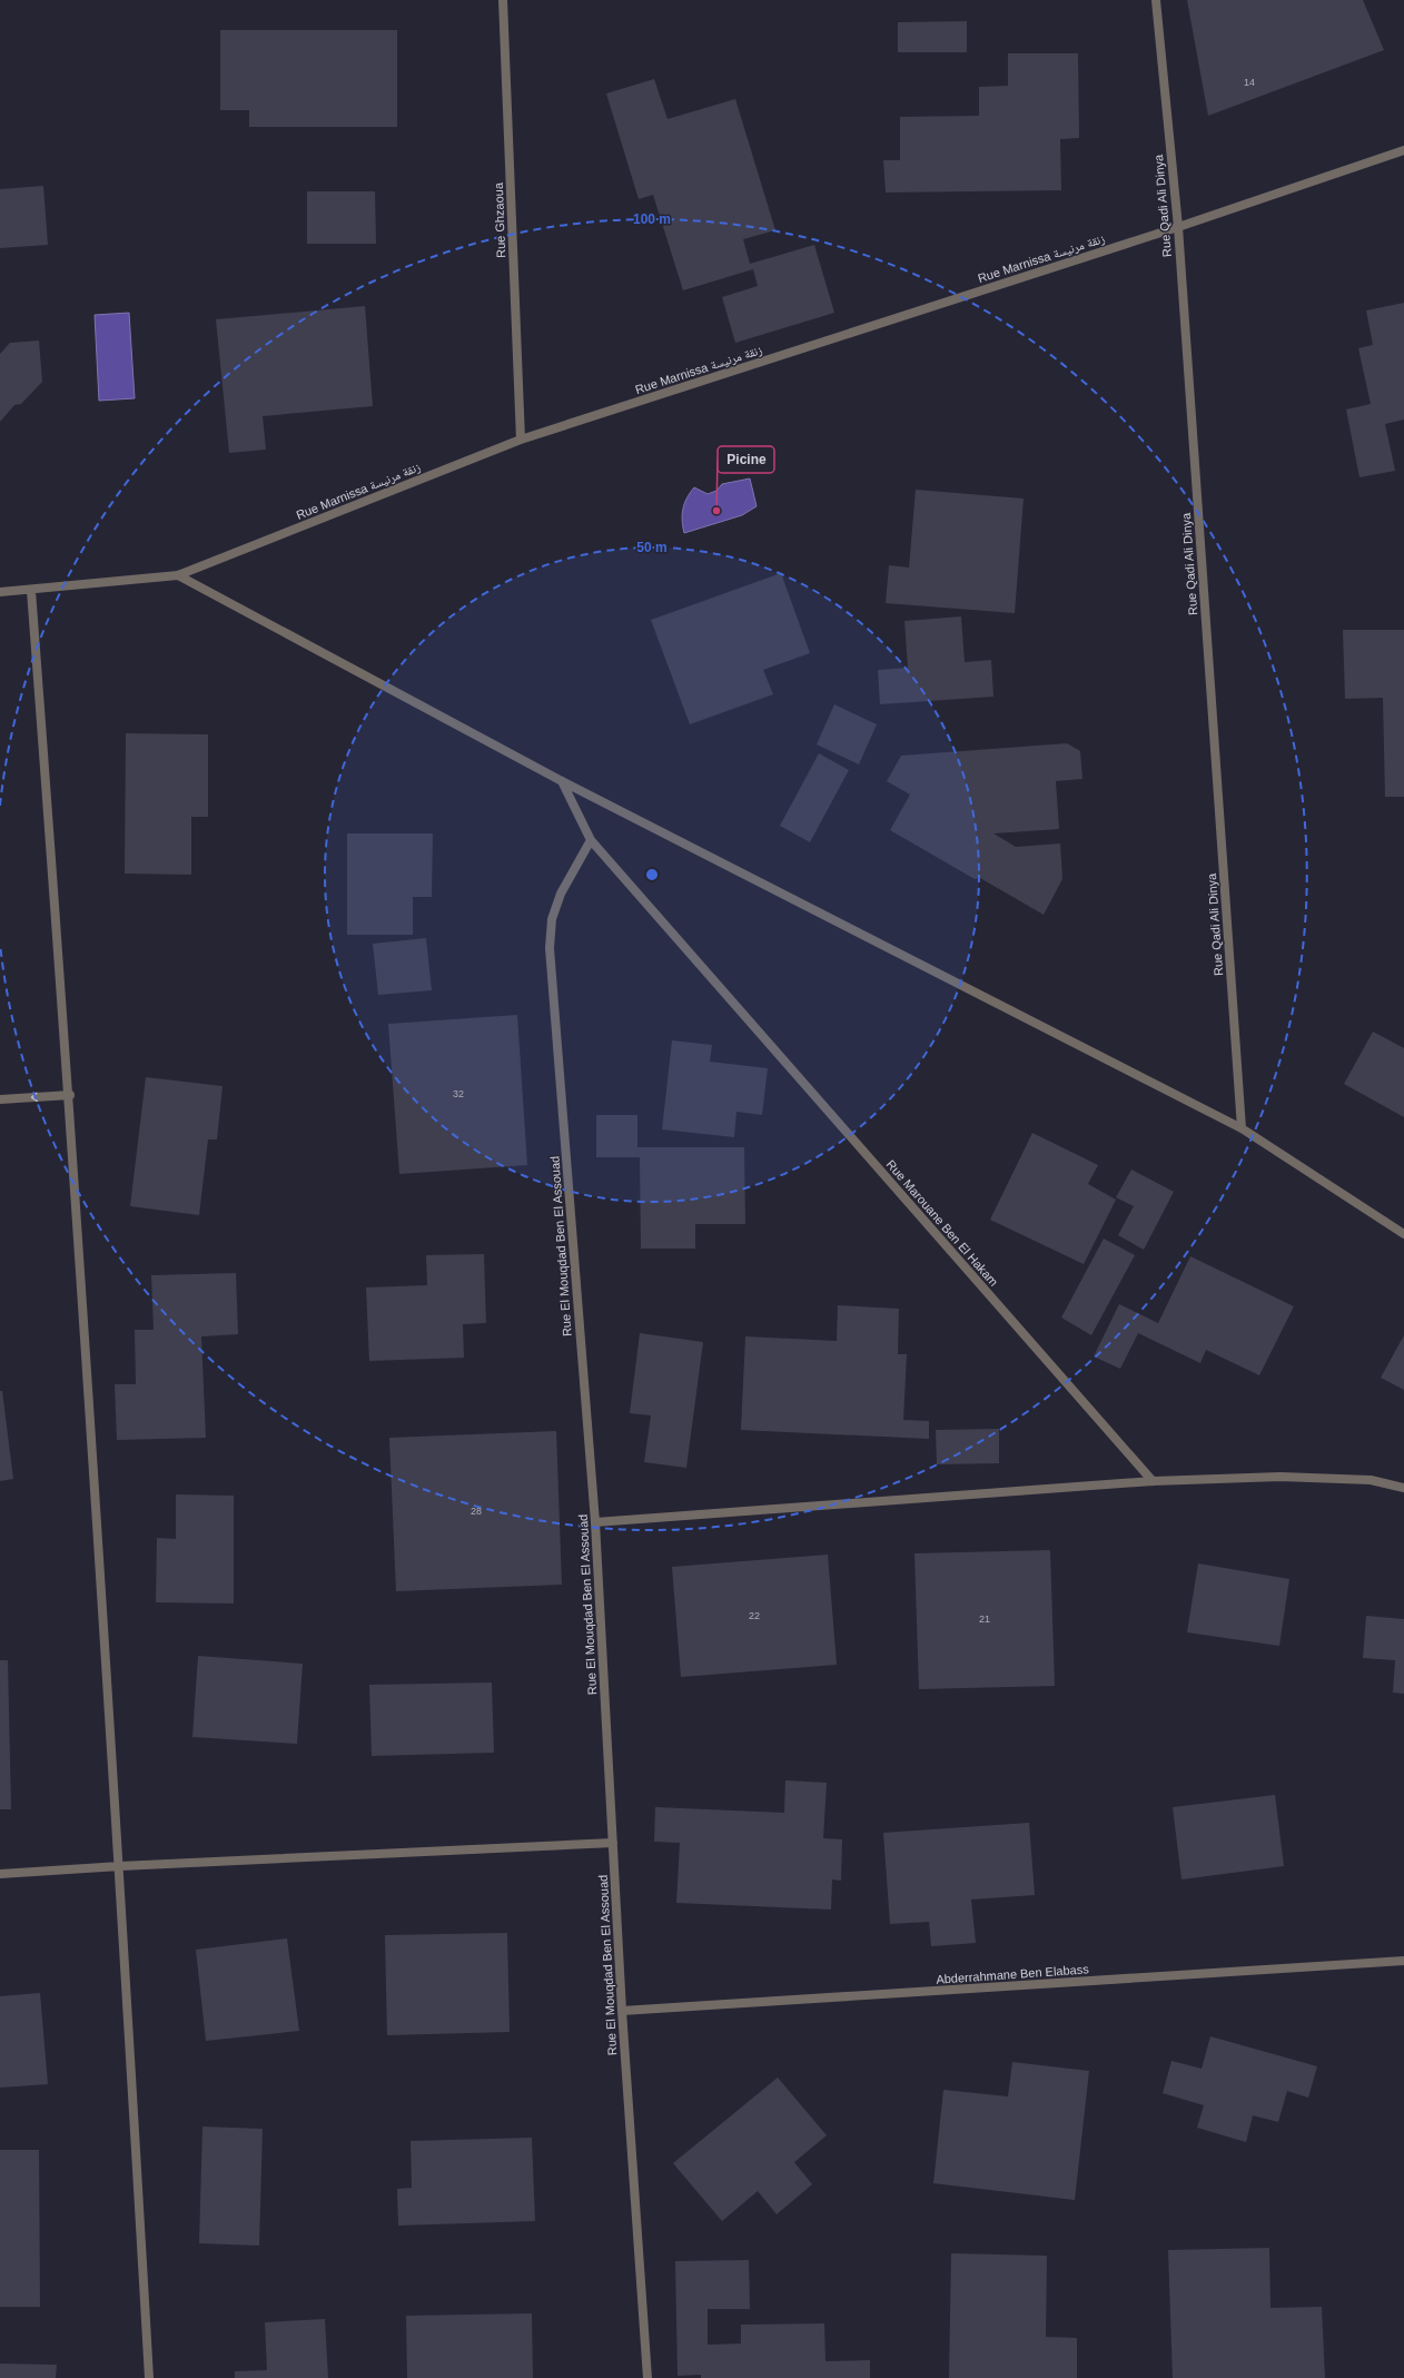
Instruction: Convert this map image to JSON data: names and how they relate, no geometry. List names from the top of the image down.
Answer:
{
  "streets": {
    "street": [
      "Rue Qadi Ali Dinya",
      "Rue Ghzaoua",
      "Rue Marnissa زنقة مرنيسة",
      "Rue Marouane Ben El Hakam",
      "Rue El Mouqdad Ben El Assouad",
      "Abderrahmane Ben Elabass"
    ]
  },
  "crossings": [
    ["Rue Qadi Ali Dinya", "Rue Marnissa زنقة مرنيسة"],
    ["Rue Ghzaoua", "Rue Marnissa زنقة مرنيسة"],
    ["Rue Marouane Ben El Hakam", "Rue El Mouqdad Ben El Assouad"],
    ["Rue El Mouqdad Ben El Assouad", "Abderrahmane Ben Elabass"]
  ],
  "places": ["Picine"],
  "house_numbers": [
    "14",
    "32",
    "28",
    "22",
    "21"
  ],
  "rings": ["100 m", "50 m"]
}
